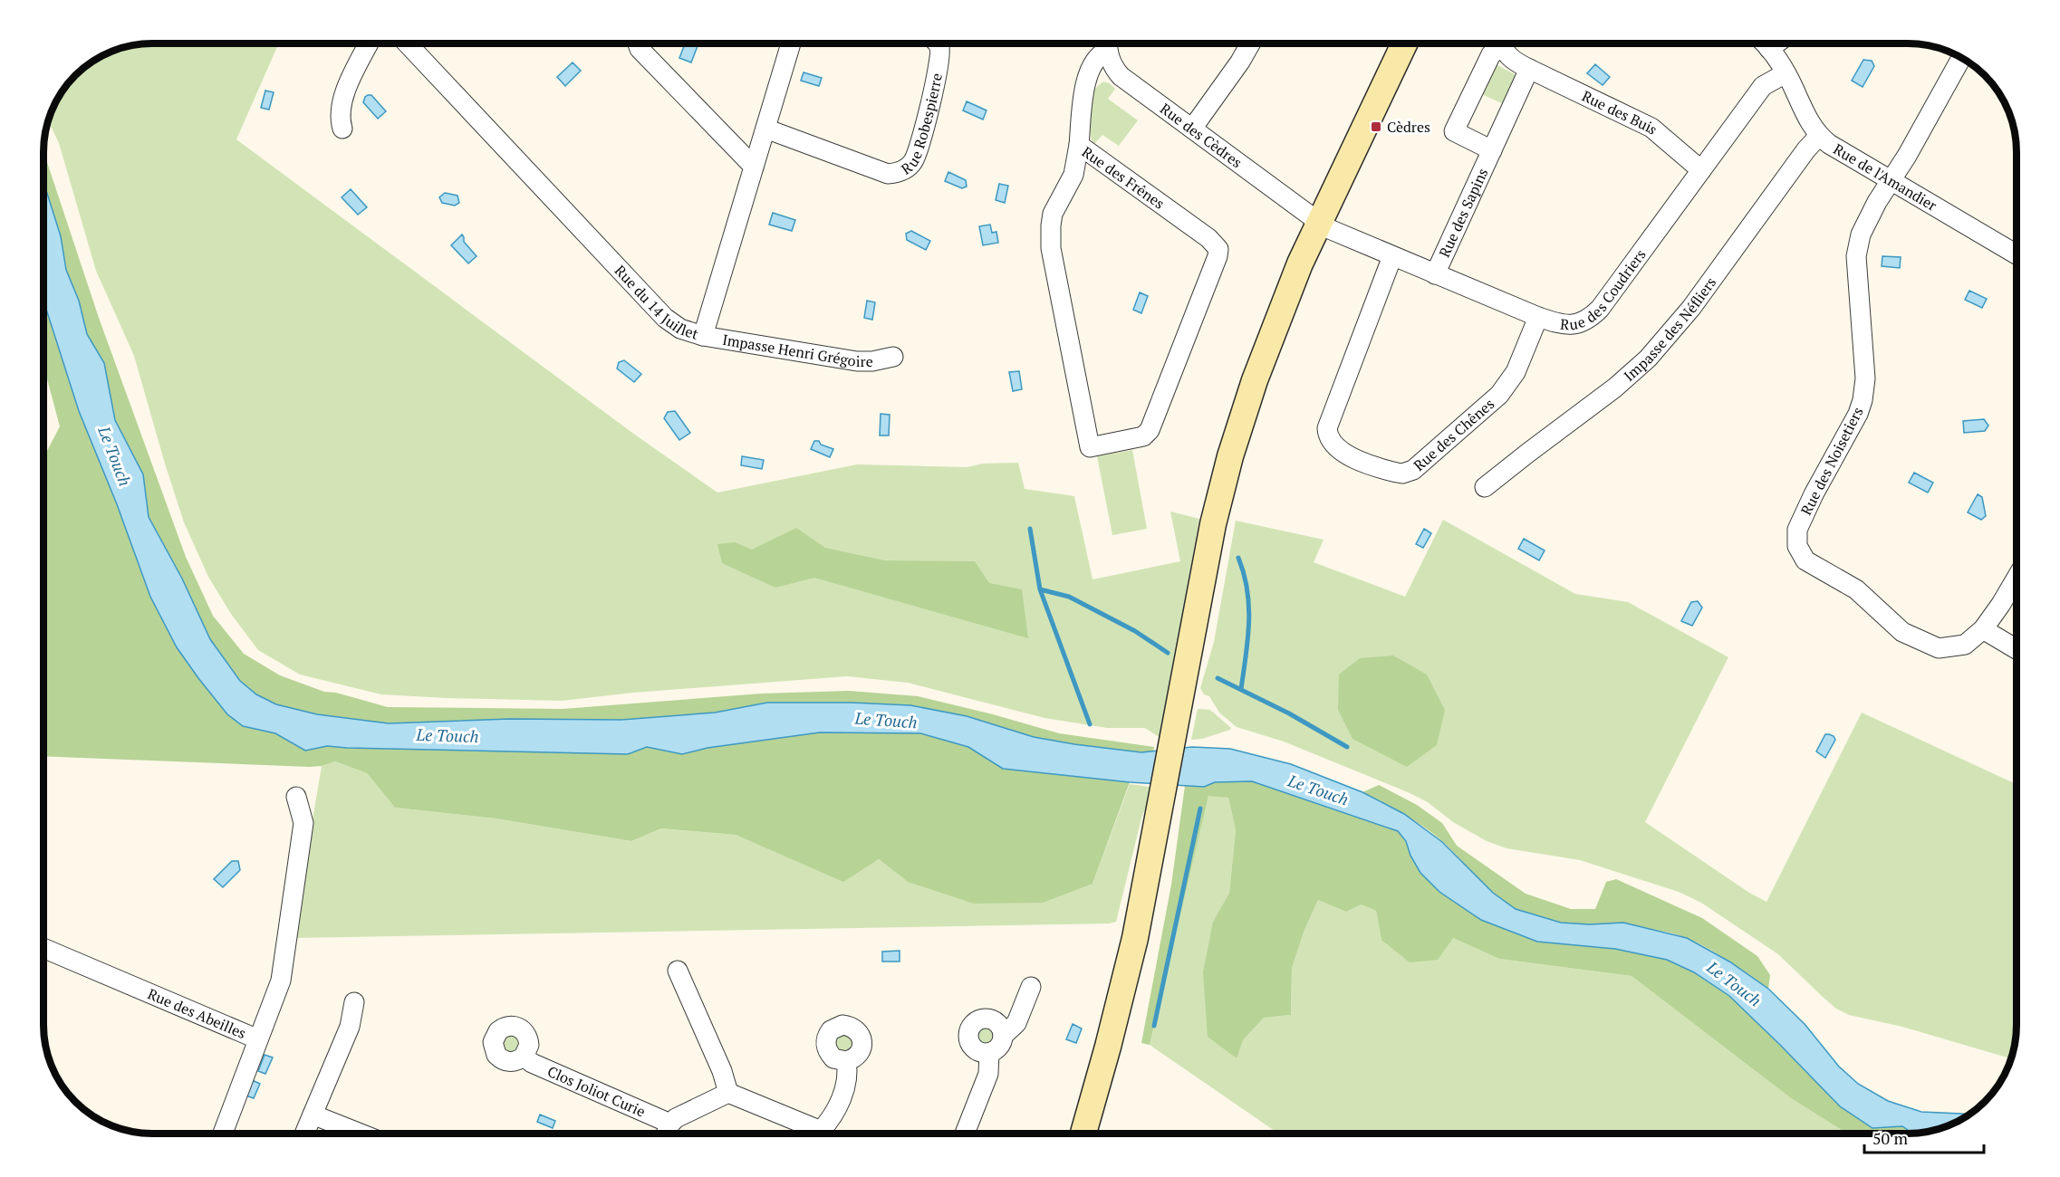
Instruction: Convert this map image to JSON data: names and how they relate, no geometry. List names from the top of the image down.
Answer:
{
  "streets": {
    "street": [
      "Rue des Buis",
      "Rue Robespierre",
      "Rue des Cèdres",
      "Rue des Frênes",
      "Rue de l'Amandier",
      "Rue des Sapins",
      "Rue des Coudriers",
      "Rue du 14 Juillet",
      "Impasse des Néfliers",
      "Impasse Henri Grégoire",
      "Rue des Chênes",
      "Rue des Noisetiers",
      "Rue des Abeilles",
      "Clos Joliot Curie"
    ]
  },
  "crossings": [
    ["Rue des Buis", "Rue des Sapins"],
    ["Rue des Buis", "Rue des Coudriers"],
    ["Rue Robespierre", "Rue du 14 Juillet"],
    ["Rue des Cèdres", "Rue des Coudriers"],
    ["Rue de l'Amandier", "Rue des Coudriers"],
    ["Rue de l'Amandier", "Impasse des Néfliers"],
    ["Rue de l'Amandier", "Rue des Noisetiers"],
    ["Rue des Sapins", "Rue des Coudriers"],
    ["Rue des Coudriers", "Rue des Chênes"],
    ["Rue du 14 Juillet", "Impasse Henri Grégoire"]
  ],
  "water": ["Le Touch"],
  "places": {
    "transit": ["Cèdres"]
  },
  "scale_bar": "50 m"
}
